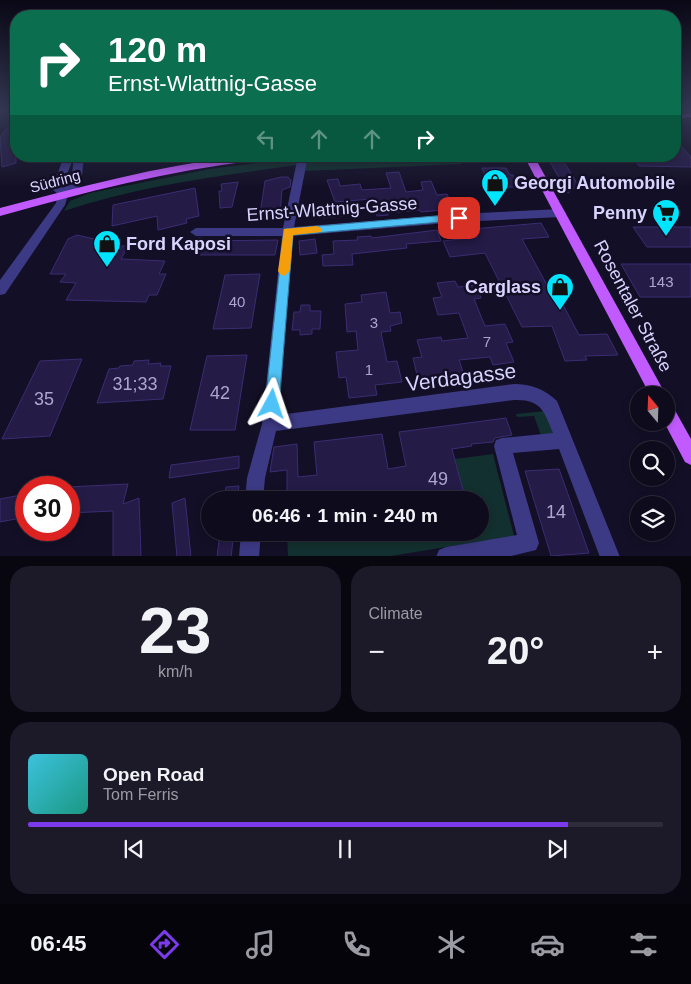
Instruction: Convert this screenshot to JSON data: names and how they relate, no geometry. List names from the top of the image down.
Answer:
{
  "streets": {
    "main road": ["Südring", "Rosentaler Straße"],
    "street": ["Ernst-Wlattnig-Gasse", "Verdagasse"]
  },
  "crossings": [
    ["Ernst-Wlattnig-Gasse", "Rosentaler Straße"]
  ],
  "places": {
    "shop": ["Georgi Automobile", "Ford Kaposi", "Carglass"],
    "supermarket": ["Penny"]
  },
  "house_numbers": [
    "143",
    "40",
    "3",
    "7",
    "1",
    "31;33",
    "42",
    "35",
    "49",
    "14"
  ],
  "north": "top",
  "page": {
    "turn": ["120 m", "Ernst-Wlattnig-Gasse"],
    "limit": "30",
    "trip": "06:46 · 1 min · 240 m",
    "tile": [
      ["23", "km/h"],
      "Climate"
    ],
    "heat": ["−", "20°", "+"],
    "song": ["Open Road", "Tom Ferris"],
    "tabs": "06:45"
  }
}
